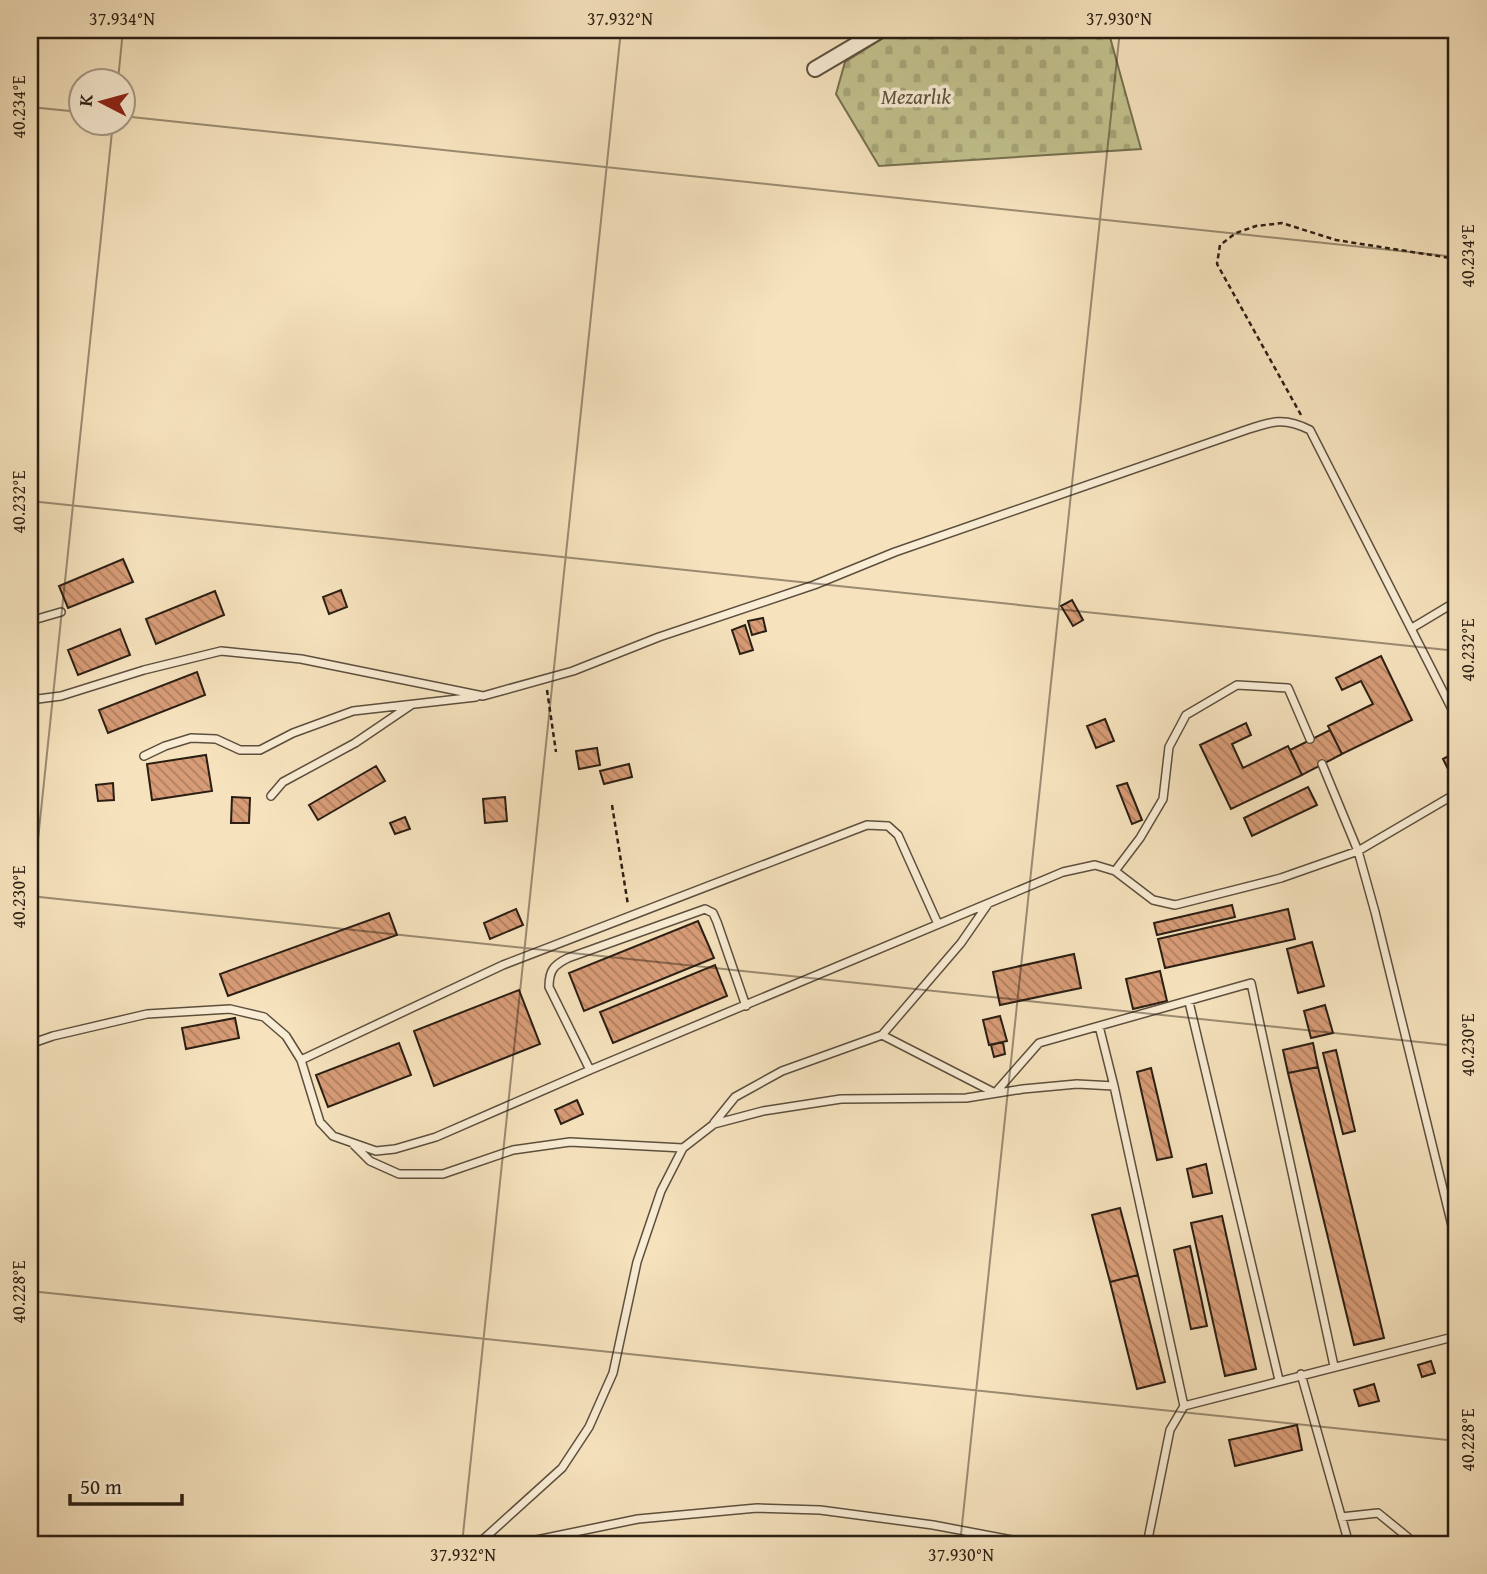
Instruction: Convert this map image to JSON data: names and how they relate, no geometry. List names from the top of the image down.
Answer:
{
  "parks": ["Mezarlık"],
  "scale_bar": "50 m",
  "north": "left",
  "coordinates": [
    "37.934°N",
    "37.932°N",
    "37.930°N",
    "40.234°E",
    "40.232°E",
    "40.230°E",
    "40.228°E"
  ]
}
